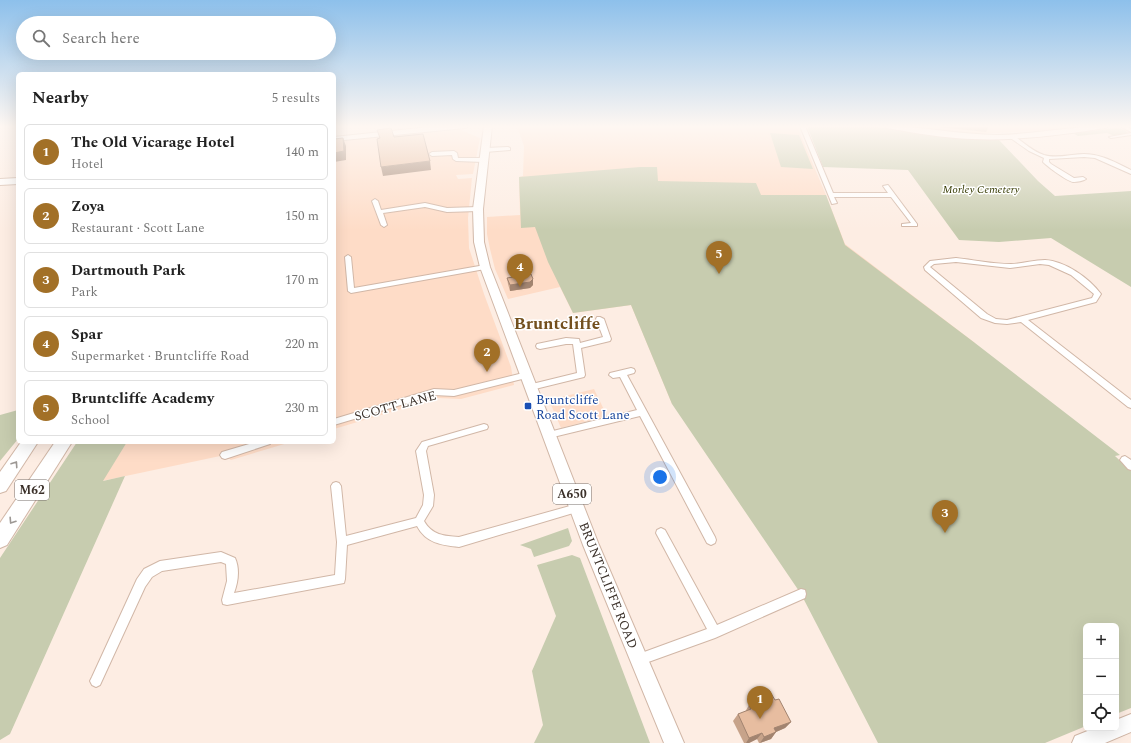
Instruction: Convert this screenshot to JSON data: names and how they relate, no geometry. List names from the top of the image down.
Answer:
{
  "streets": {
    "highway": ["M62"],
    "main road": ["A650", "BRUNTCLIFFE ROAD"],
    "street": ["SCOTT LANE"]
  },
  "crossings": [
    ["SCOTT LANE", "BRUNTCLIFFE ROAD"]
  ],
  "districts": ["Bruntcliffe"],
  "parks": ["Morley Cemetery"],
  "places": {
    "transit": ["Bruntcliffe Road Scott Lane"]
  },
  "page": {
    "search": "Search here",
    "heading": ["Nearby", "5 results"],
    "list": [
      {
        "mark": "1",
        "name": "The Old Vicarage Hotel",
        "note": "Hotel",
        "value": "140 m"
      },
      {
        "mark": "2",
        "name": "Zoya",
        "note": "Restaurant · Scott Lane",
        "value": "150 m"
      },
      {
        "mark": "3",
        "name": "Dartmouth Park",
        "note": "Park",
        "value": "170 m"
      },
      {
        "mark": "4",
        "name": "Spar",
        "note": "Supermarket · Bruntcliffe Road",
        "value": "220 m"
      },
      {
        "mark": "5",
        "name": "Bruntcliffe Academy",
        "note": "School",
        "value": "230 m"
      }
    ],
    "pins": [
      "5",
      "4",
      "2",
      "3",
      "1"
    ],
    "map_buttons": ["+", "−"]
  }
}
